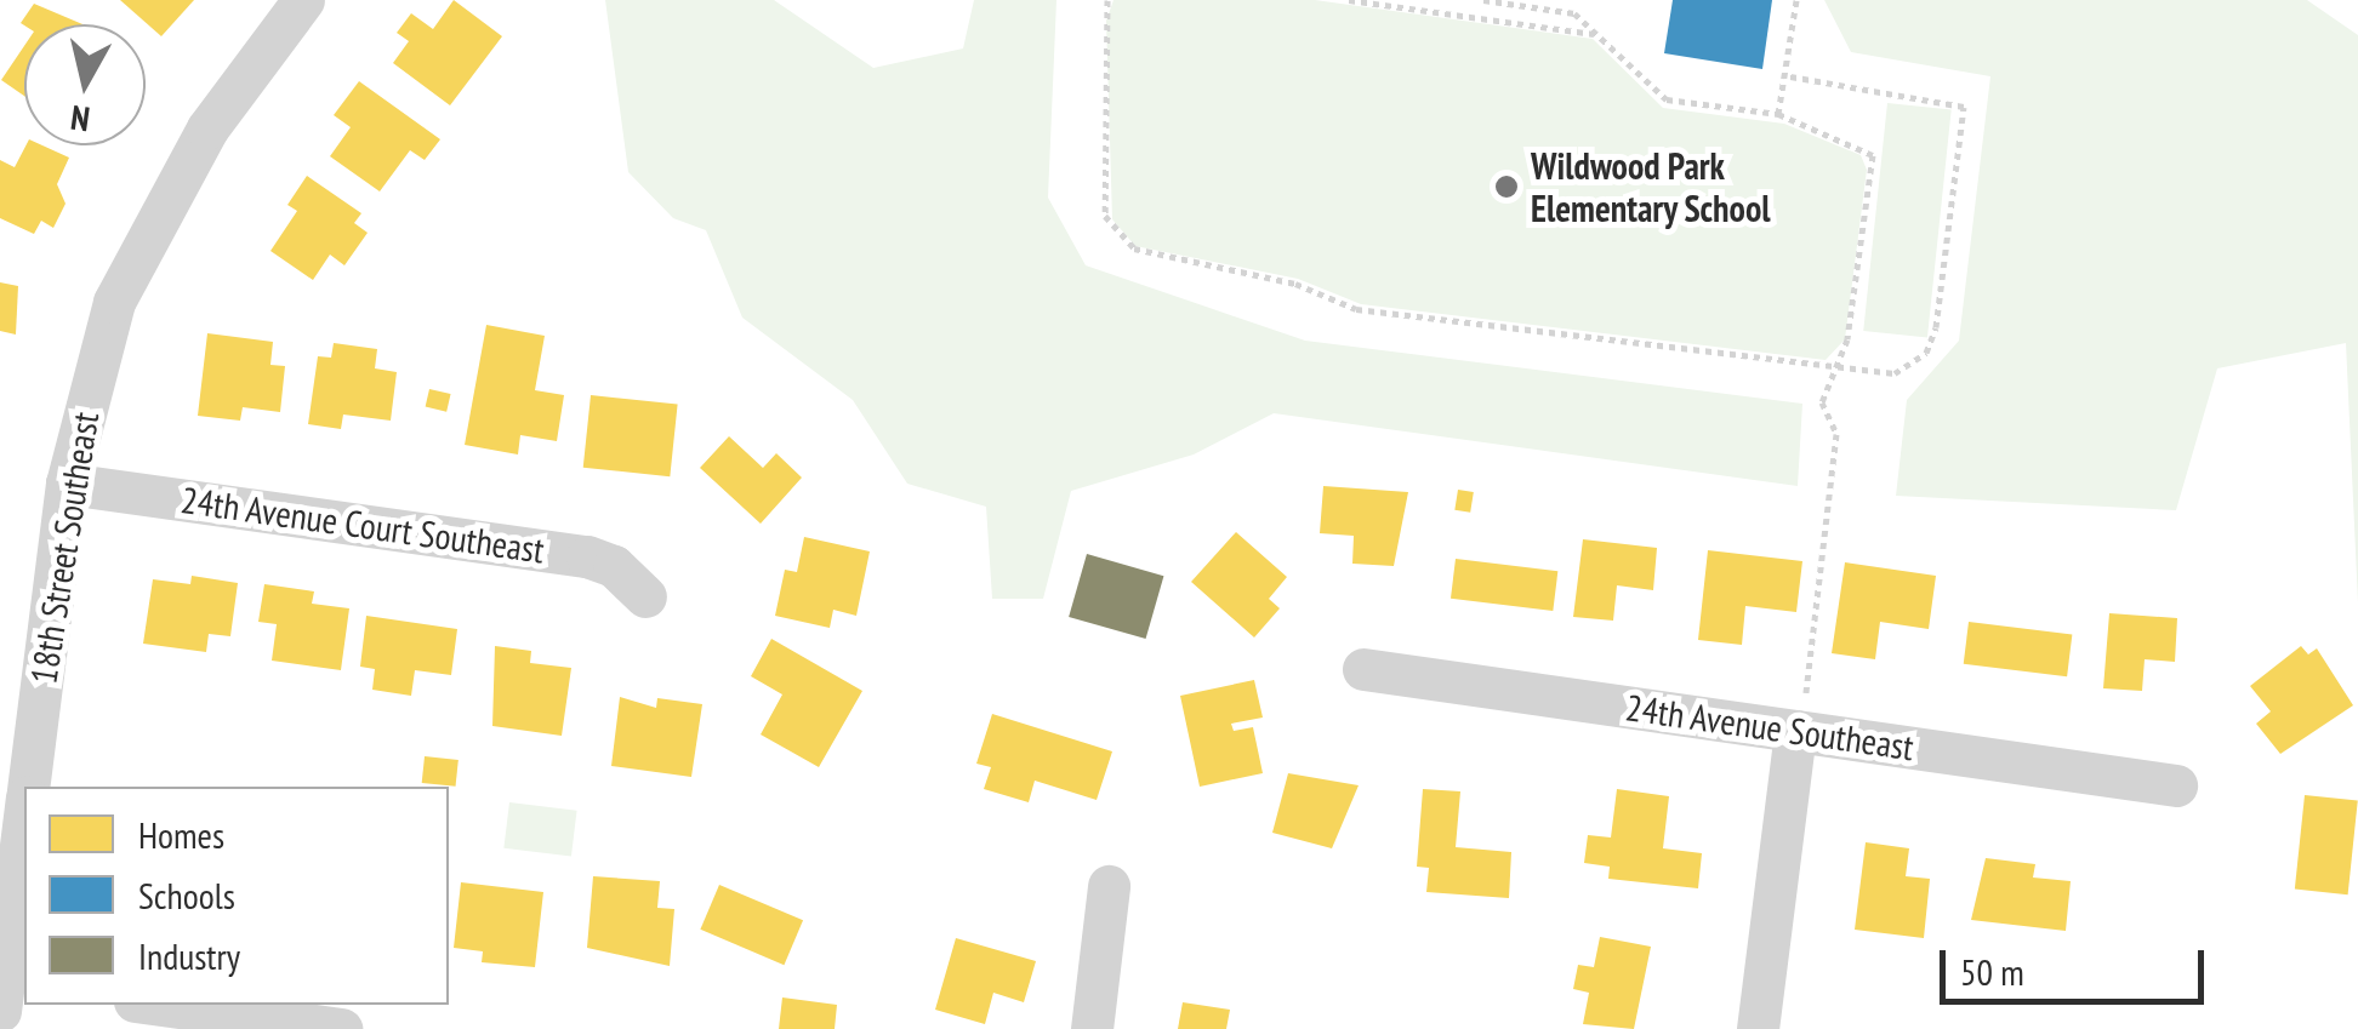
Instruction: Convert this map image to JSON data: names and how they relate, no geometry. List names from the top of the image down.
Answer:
{
  "streets": {
    "street": ["24th Avenue Court Southeast", "18th Street Southeast", "24th Avenue Southeast"]
  },
  "crossings": [
    ["24th Avenue Court Southeast", "18th Street Southeast"]
  ],
  "places": ["Wildwood Park Elementary School"],
  "legend": ["Homes", "Schools", "Industry"],
  "scale_bar": "50 m",
  "north": "bottom"
}
